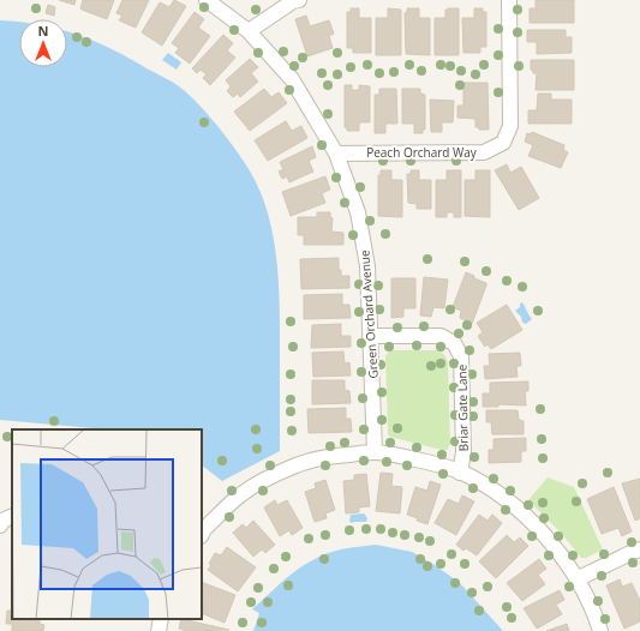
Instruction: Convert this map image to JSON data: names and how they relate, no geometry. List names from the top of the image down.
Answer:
{
  "streets": {
    "street": ["Peach Orchard Way", "Green Orchard Avenue", "Briar Gate Lane"]
  },
  "crossings": [
    ["Peach Orchard Way", "Green Orchard Avenue"],
    ["Green Orchard Avenue", "Briar Gate Lane"]
  ],
  "north": "top"
}
